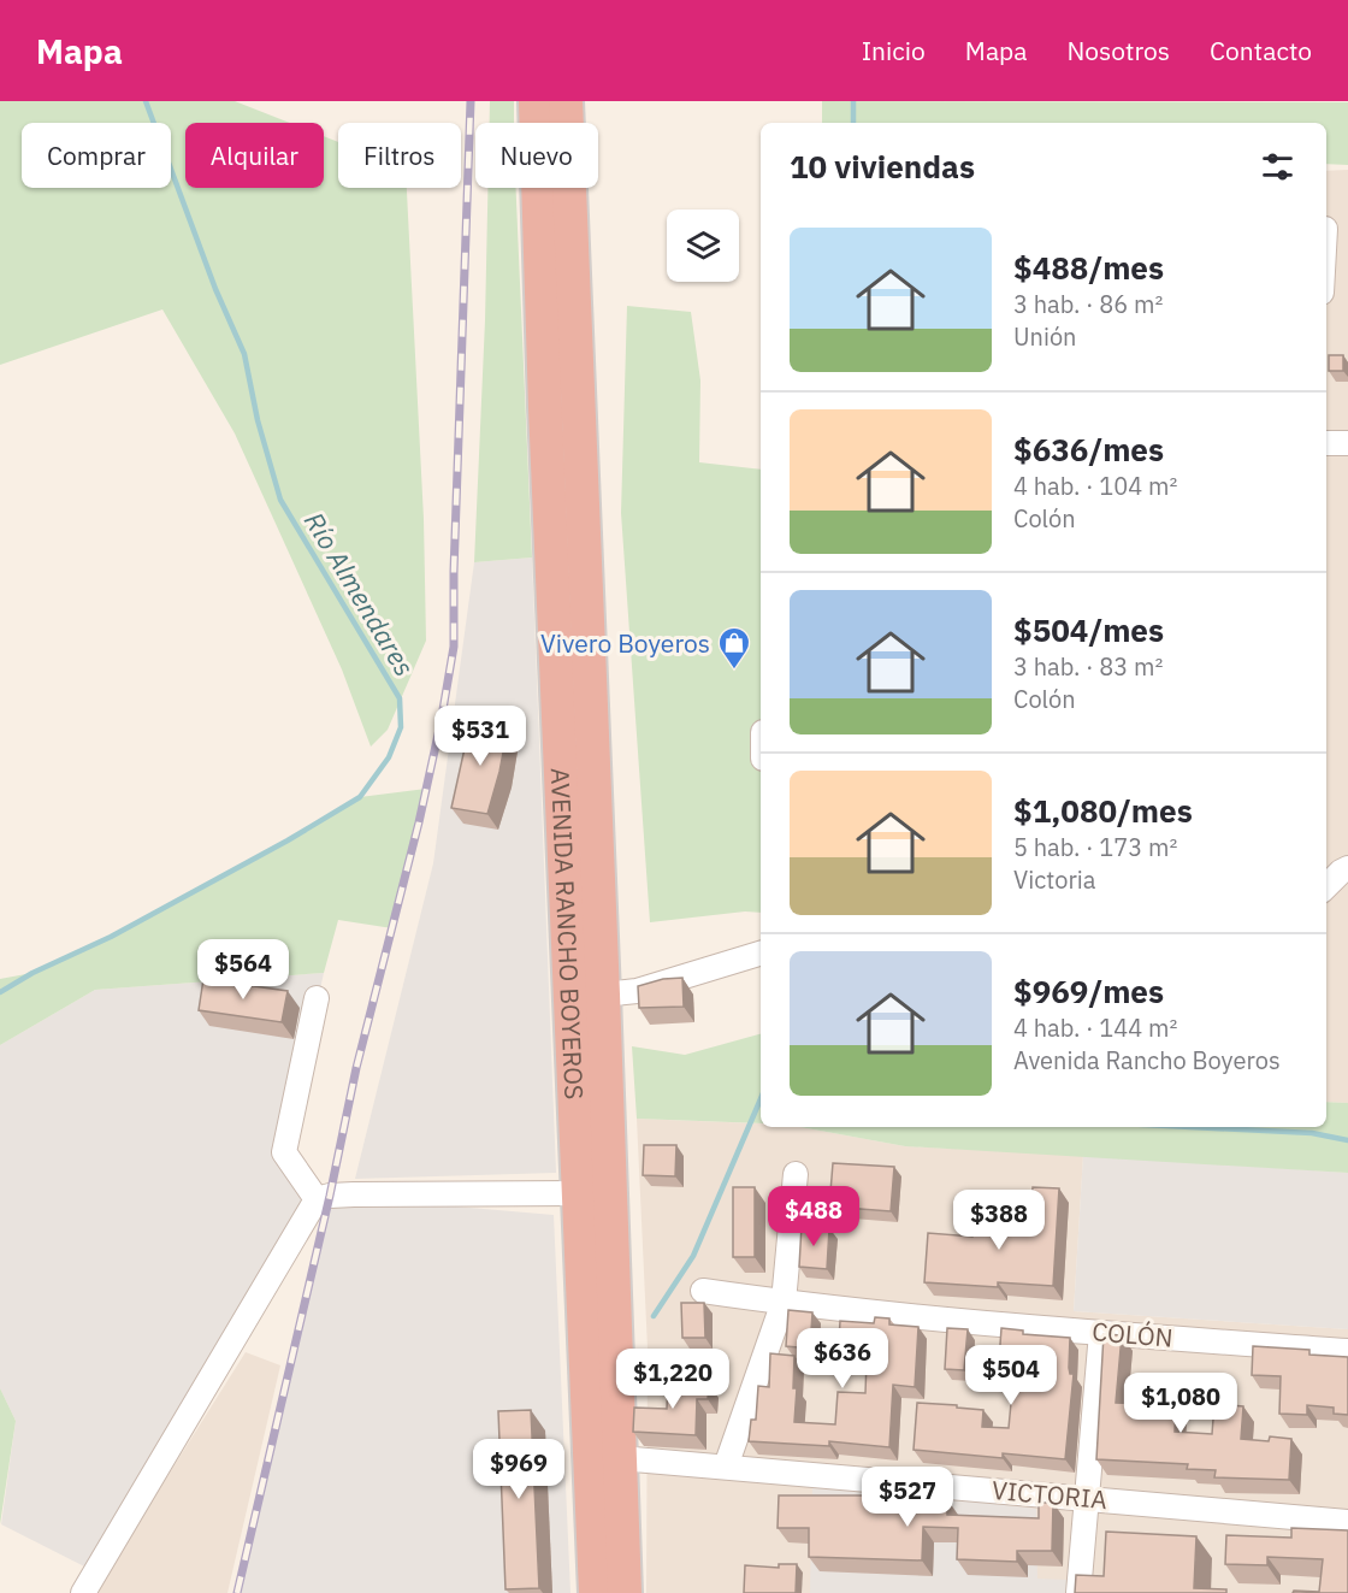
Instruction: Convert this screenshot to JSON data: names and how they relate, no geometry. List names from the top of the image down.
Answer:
{
  "streets": {
    "highway": ["AVENIDA RANCHO BOYEROS"],
    "street": ["COLÓN", "VICTORIA"]
  },
  "crossings": [
    ["AVENIDA RANCHO BOYEROS", "VICTORIA"]
  ],
  "water": ["Río Almendares"],
  "places": {
    "shop": ["Vivero Boyeros"]
  },
  "page": {
    "header": "Mapa",
    "nav": [
      "Inicio",
      "Mapa",
      "Nosotros",
      "Contacto"
    ],
    "chip": [
      "Comprar",
      "Alquilar",
      "Filtros",
      "Nuevo"
    ],
    "heading": "10 viviendas",
    "list": [
      {
        "name": "$488/mes",
        "note": "3 hab. · 86 m² · Unión"
      },
      {
        "name": "$636/mes",
        "note": "4 hab. · 104 m² · Colón"
      },
      {
        "name": "$504/mes",
        "note": "3 hab. · 83 m² · Colón"
      },
      {
        "name": "$1,080/mes",
        "note": "5 hab. · 173 m² · Victoria"
      },
      {
        "name": "$969/mes",
        "note": "4 hab. · 144 m² · Avenida Rancho Boyeros"
      }
    ],
    "price": [
      "$531",
      "$564",
      "$488",
      "$388",
      "$636",
      "$504",
      "$1,220",
      "$1,080",
      "$969",
      "$527"
    ]
  }
}
